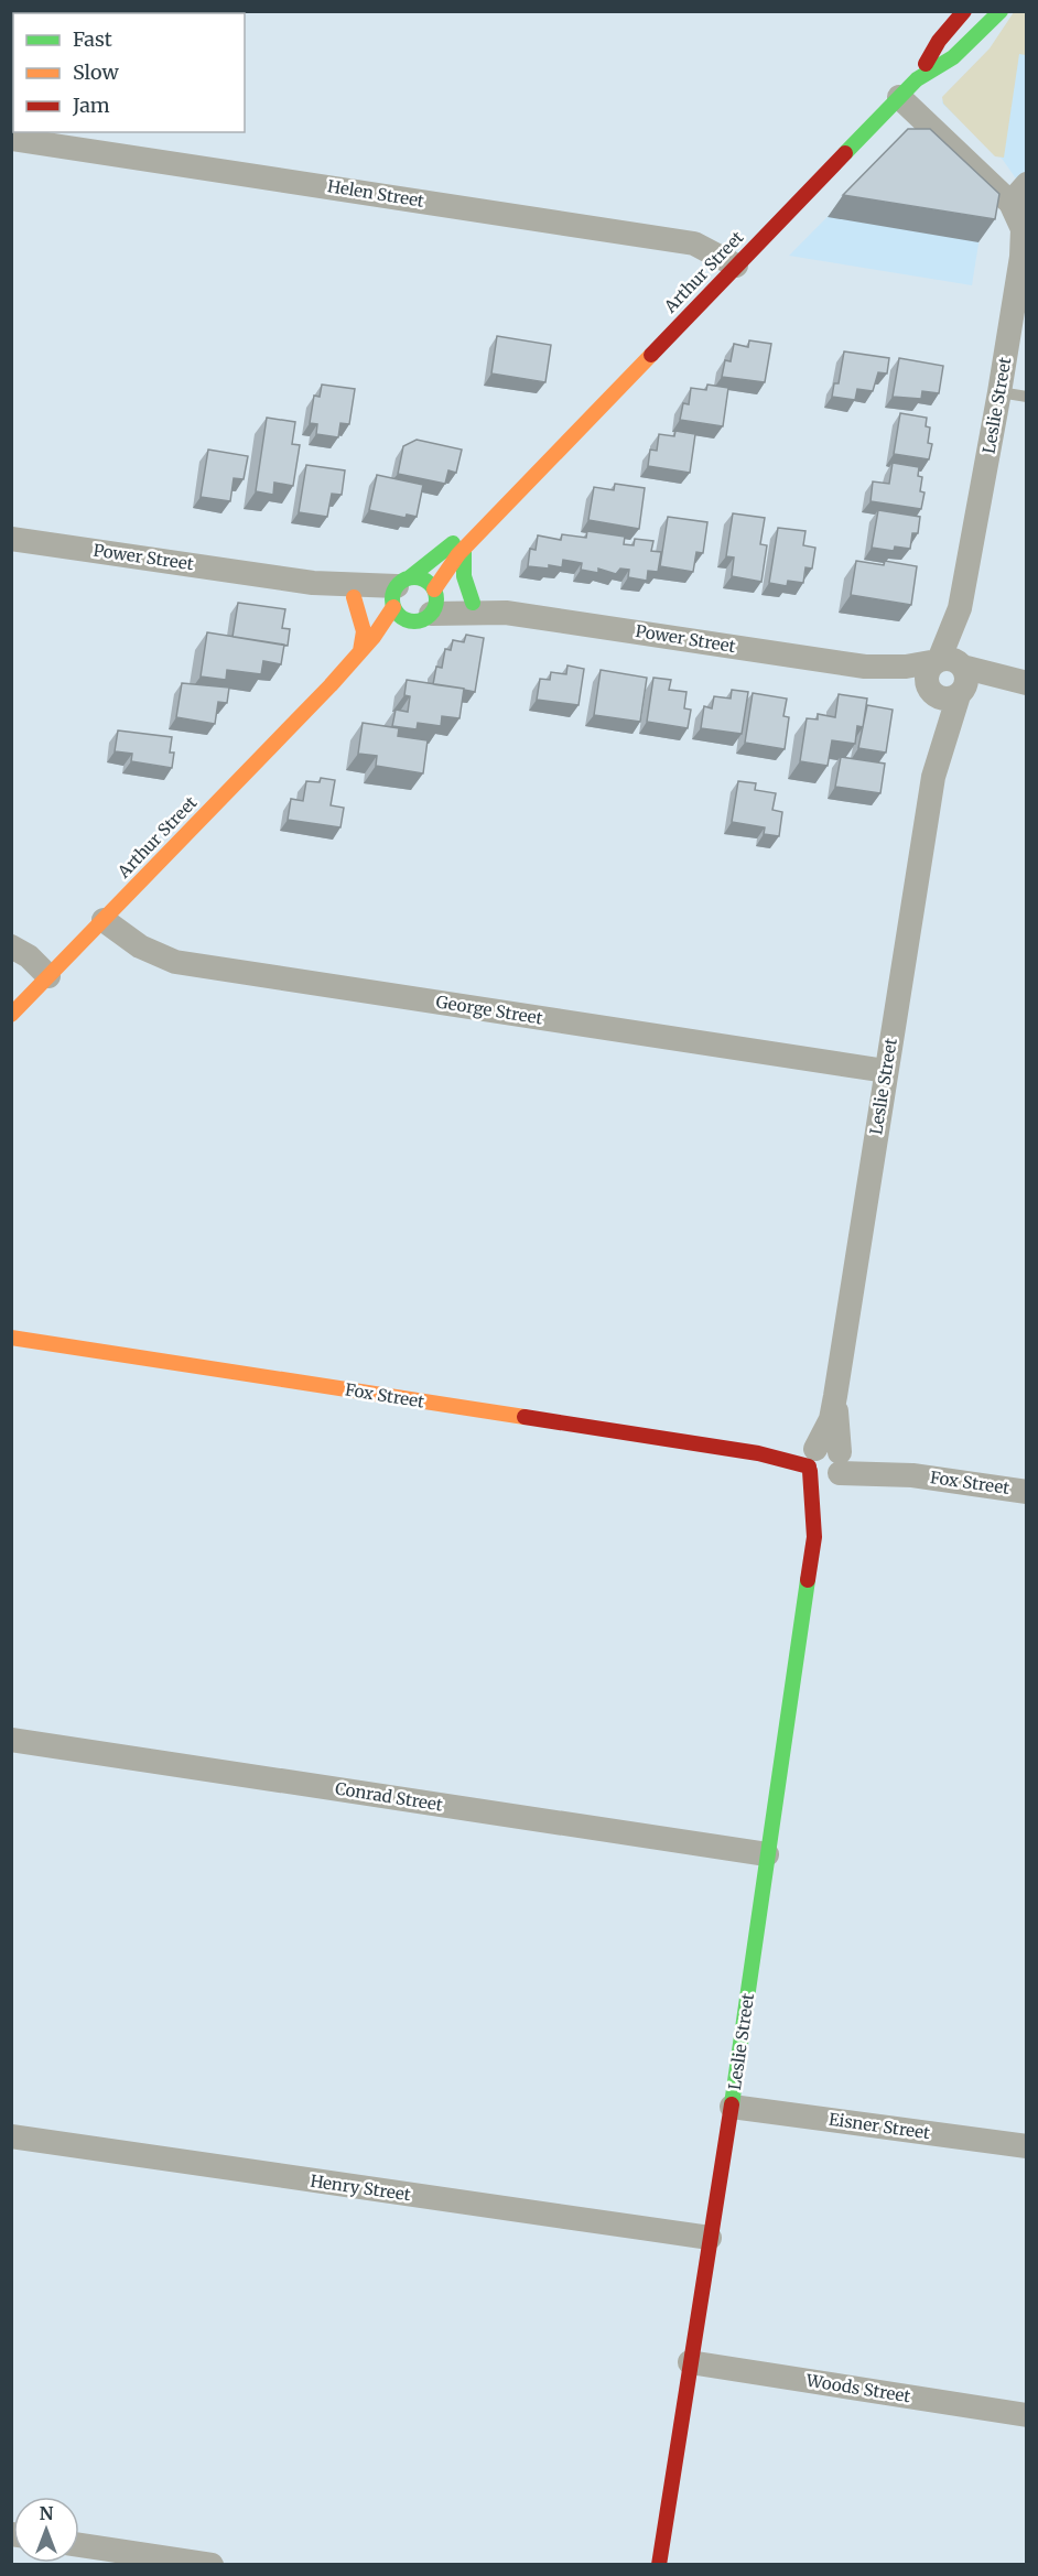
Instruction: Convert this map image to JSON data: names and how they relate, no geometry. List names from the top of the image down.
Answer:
{
  "streets": {
    "street": [
      "Helen Street",
      "Arthur Street",
      "Leslie Street",
      "Power Street",
      "George Street",
      "Fox Street",
      "Conrad Street",
      "Eisner Street",
      "Henry Street",
      "Woods Street"
    ]
  },
  "crossings": [
    ["Helen Street", "Arthur Street"],
    ["Arthur Street", "Leslie Street"],
    ["Arthur Street", "Power Street"],
    ["Arthur Street", "George Street"],
    ["Leslie Street", "Power Street"],
    ["Leslie Street", "George Street"],
    ["Leslie Street", "Fox Street"],
    ["Leslie Street", "Conrad Street"],
    ["Leslie Street", "Eisner Street"],
    ["Leslie Street", "Henry Street"],
    ["Leslie Street", "Woods Street"]
  ],
  "legend": ["Fast", "Slow", "Jam"],
  "north": "top"
}
